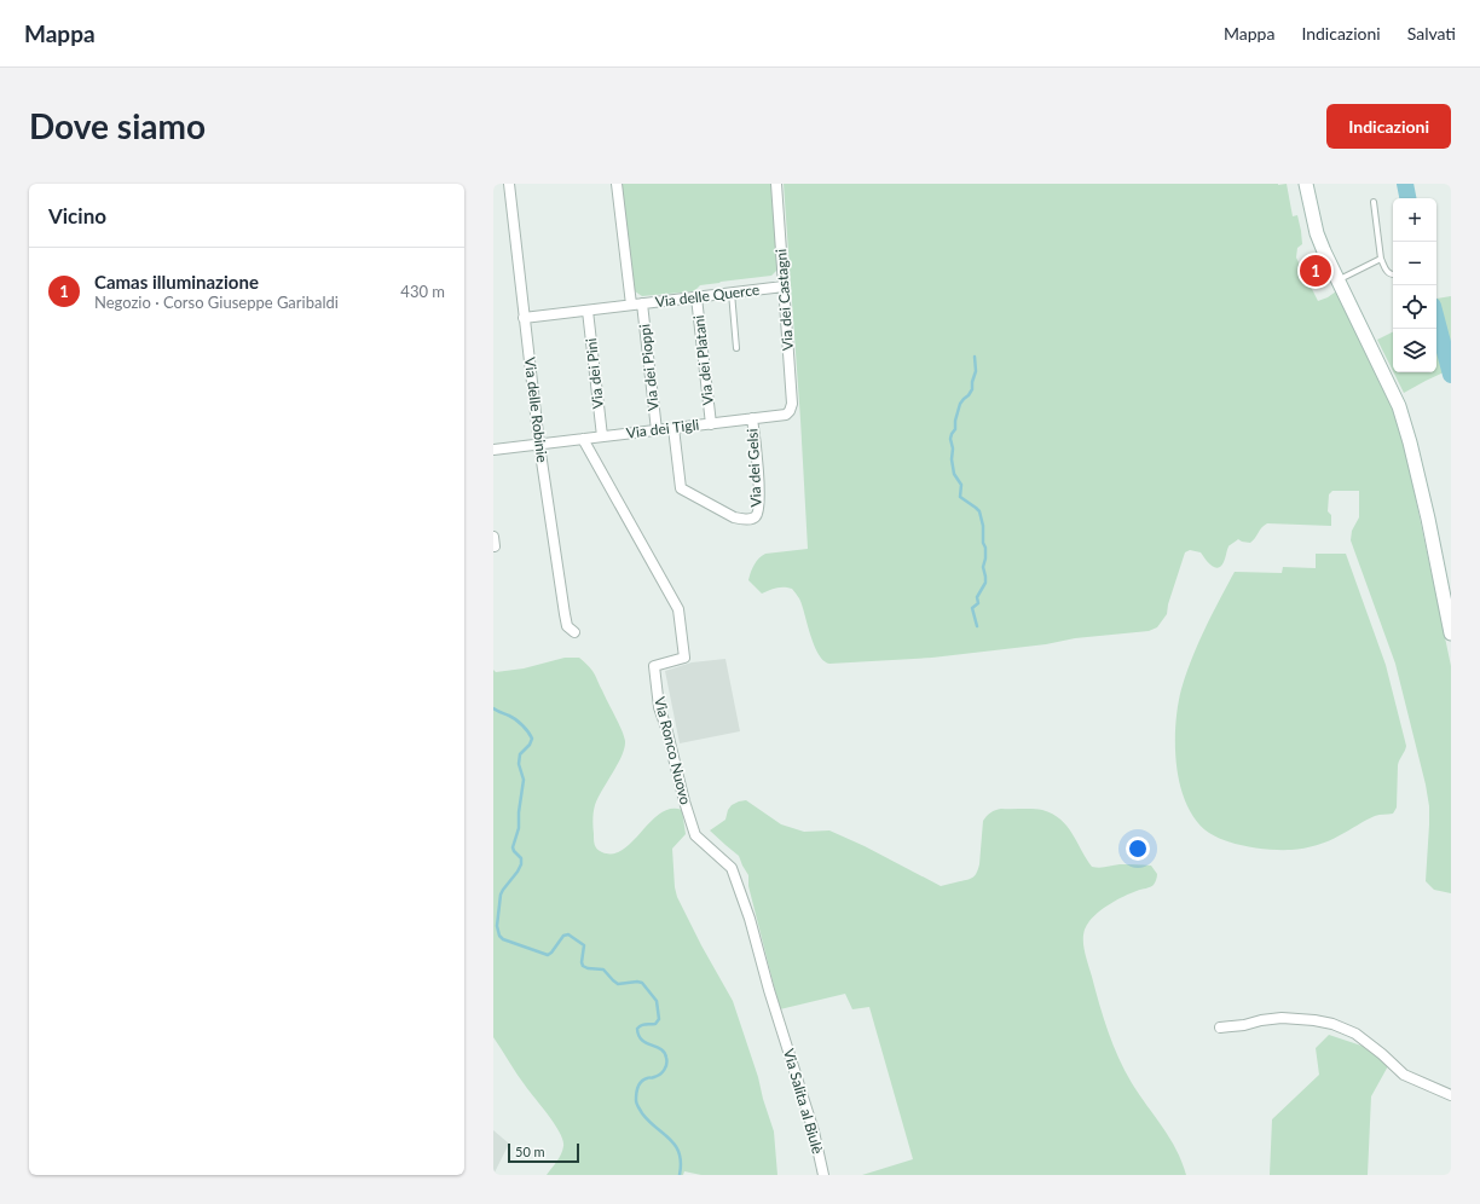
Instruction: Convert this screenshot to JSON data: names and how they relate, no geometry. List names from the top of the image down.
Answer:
{
  "streets": {
    "street": [
      "Via delle Querce",
      "Via dei Castagni",
      "Via dei Platani",
      "Via dei Pioppi",
      "Via dei Pini",
      "Via delle Robinie",
      "Via dei Tigli",
      "Via dei Gelsi",
      "Via Ronco Nuovo",
      "Via Salita al Biulè"
    ]
  },
  "crossings": [
    ["Via delle Querce", "Via dei Castagni"],
    ["Via delle Querce", "Via dei Platani"],
    ["Via delle Querce", "Via dei Pioppi"],
    ["Via delle Querce", "Via dei Pini"],
    ["Via delle Querce", "Via delle Robinie"],
    ["Via dei Castagni", "Via dei Tigli"],
    ["Via dei Platani", "Via dei Tigli"],
    ["Via dei Pioppi", "Via dei Tigli"],
    ["Via dei Pini", "Via dei Tigli"],
    ["Via delle Robinie", "Via dei Tigli"],
    ["Via dei Tigli", "Via dei Gelsi"],
    ["Via dei Tigli", "Via Ronco Nuovo"],
    ["Via Ronco Nuovo", "Via Salita al Biulè"]
  ],
  "scale_bar": "50 m",
  "page": {
    "header": "Mappa",
    "nav": ["Mappa", "Indicazioni", "Salvati"],
    "buttons": "Indicazioni",
    "title": "Dove siamo",
    "heading": "Vicino",
    "map_buttons": ["+", "−"],
    "list": [
      {
        "mark": "1",
        "name": "Camas illuminazione",
        "note": "Negozio · Corso Giuseppe Garibaldi",
        "value": "430 m"
      }
    ],
    "pins": "1",
    "scale": "50 m"
  }
}
